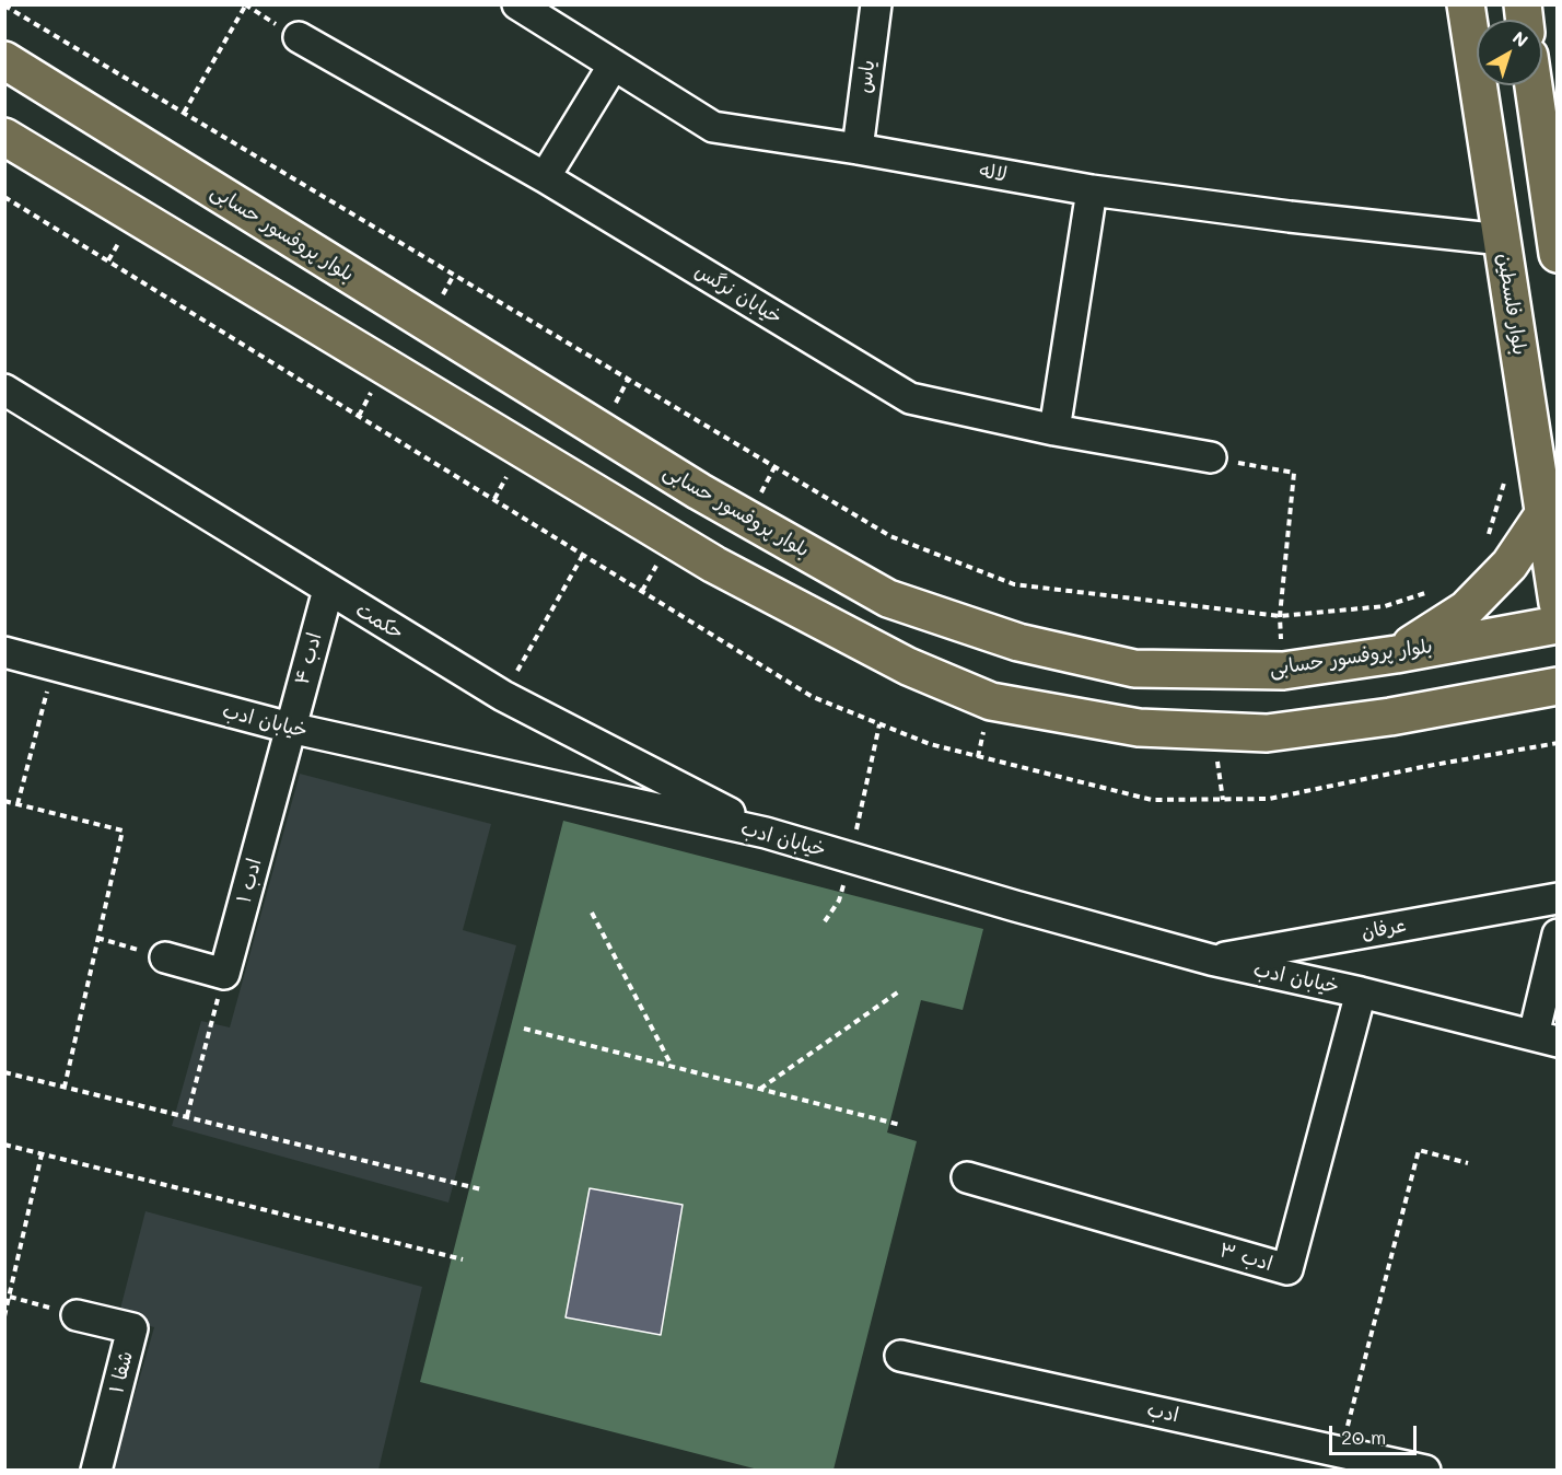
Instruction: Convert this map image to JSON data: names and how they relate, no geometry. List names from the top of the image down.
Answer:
{
  "streets": {
    "main road": ["بلوار پروفسور حسابی", "بلوار فلسطین"],
    "street": [
      "یاس",
      "لاله",
      "خیابان نرگس",
      "حکمت",
      "ادب ۴",
      "خیابان ادب",
      "ادب ۱",
      "عرفان",
      "ادب ۳",
      "شفا ۱",
      "ادب"
    ]
  },
  "crossings": [
    ["یاس", "لاله"],
    ["لاله", "بلوار فلسطین"],
    ["حکمت", "ادب ۴"],
    ["حکمت", "خیابان ادب"],
    ["ادب ۴", "خیابان ادب"],
    ["ادب ۴", "ادب ۱"],
    ["خیابان ادب", "ادب ۱"],
    ["خیابان ادب", "عرفان"],
    ["خیابان ادب", "ادب ۳"]
  ],
  "scale_bar": "20 m",
  "north": "top right"
}
